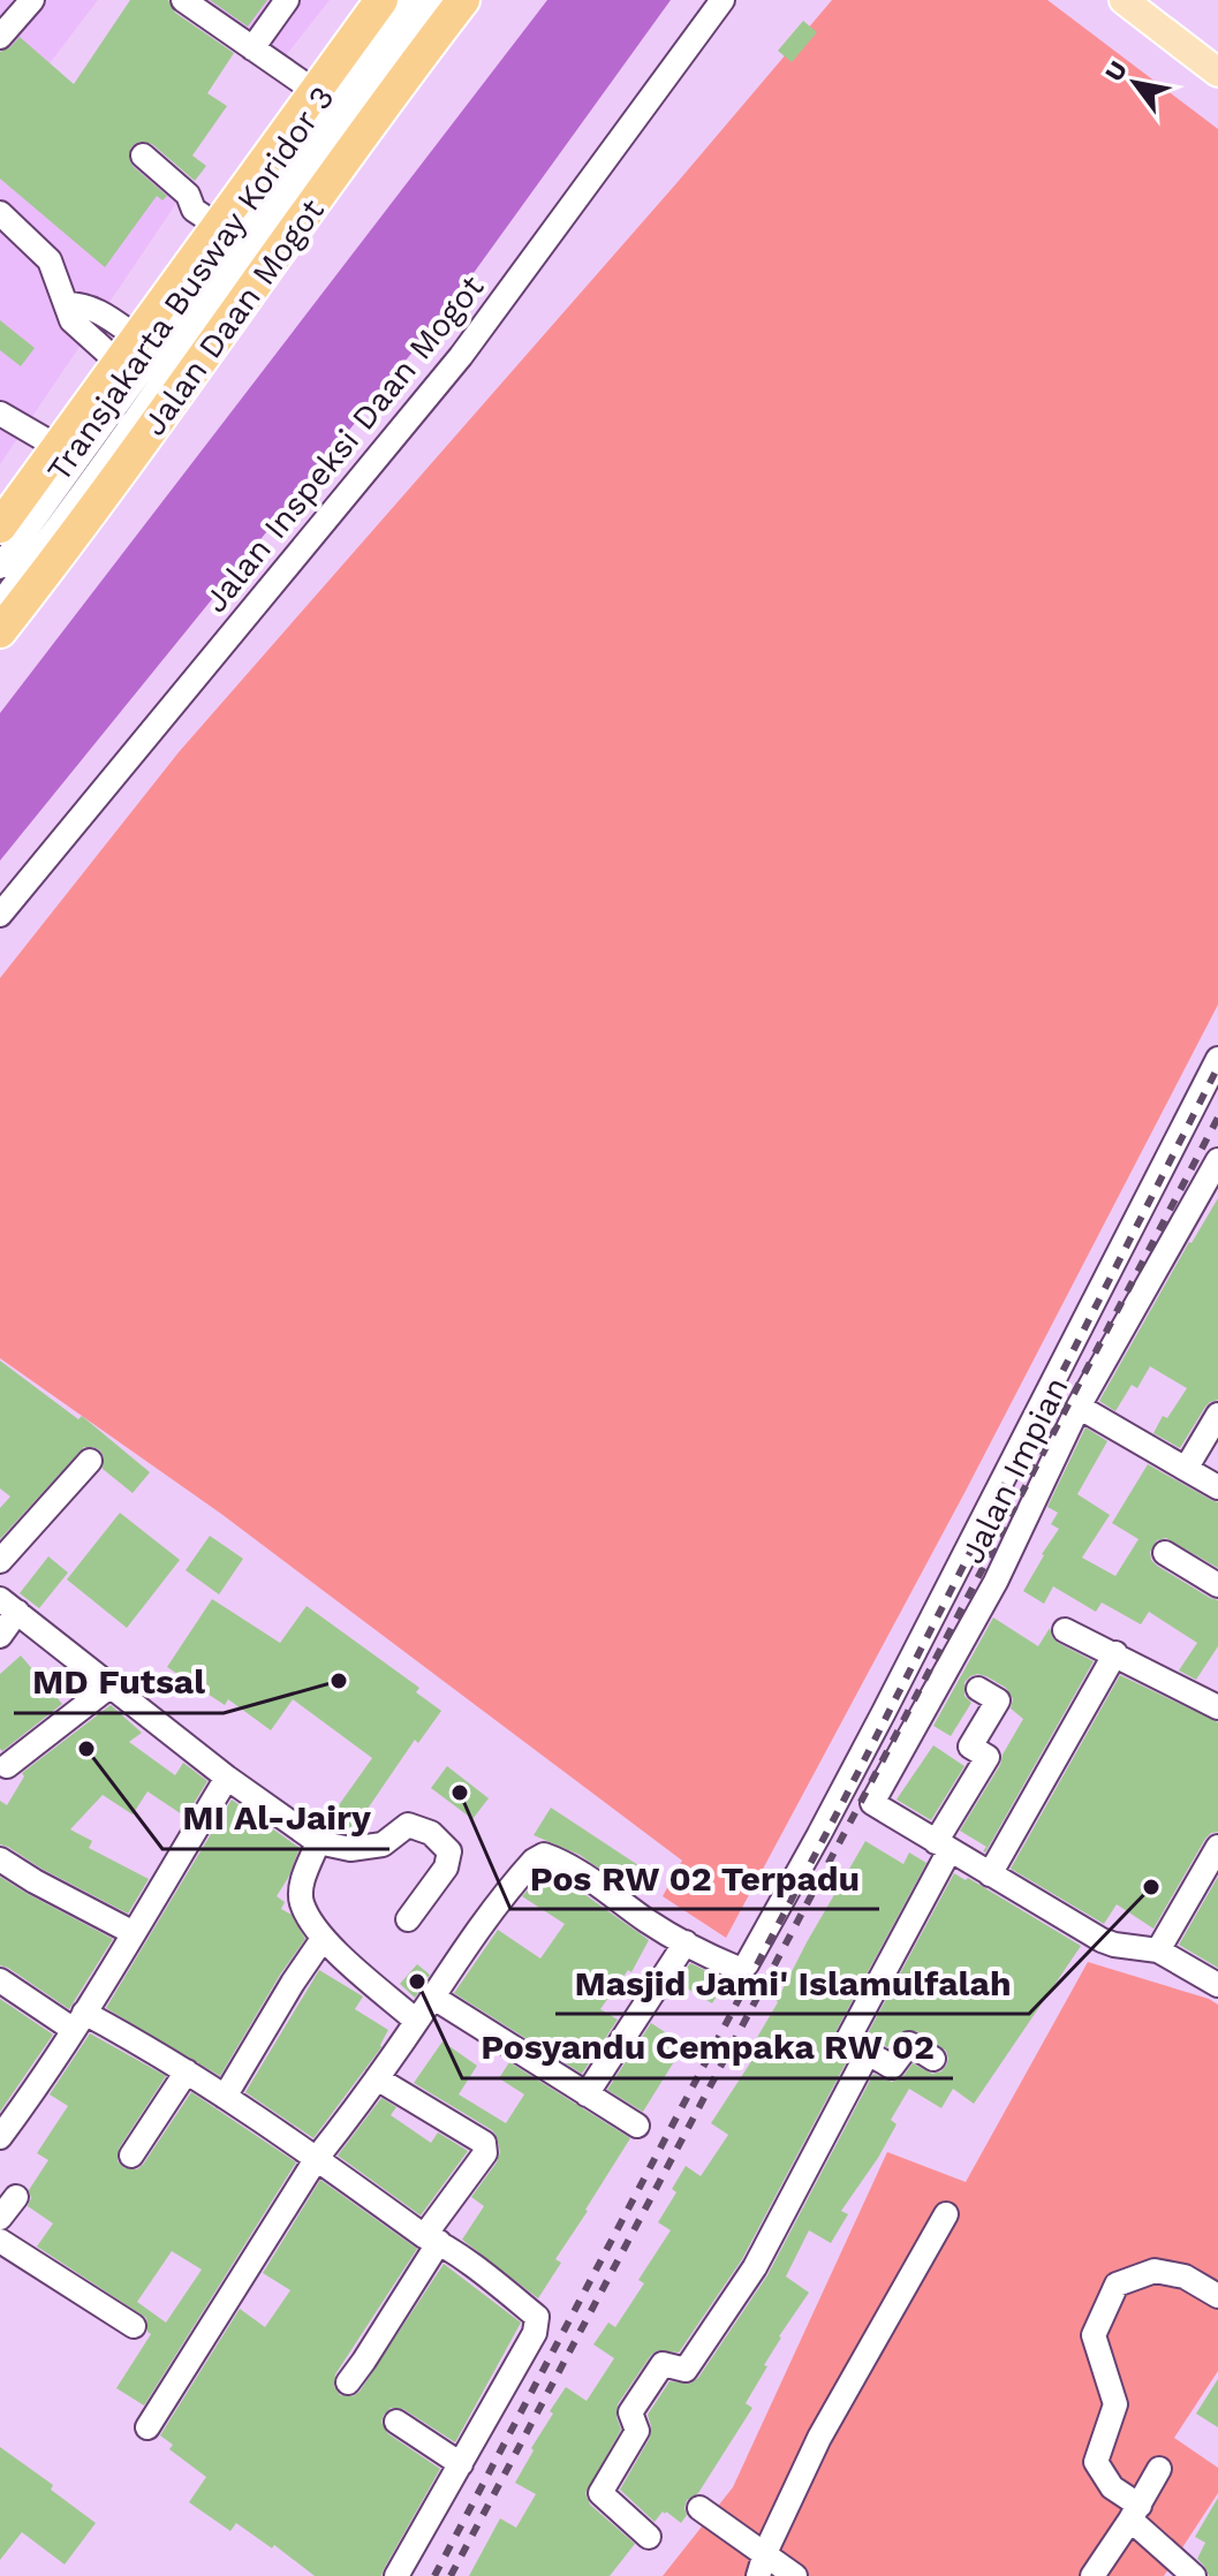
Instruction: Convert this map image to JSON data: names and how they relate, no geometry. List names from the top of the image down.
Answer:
{
  "streets": {
    "highway": ["Jalan Daan Mogot"],
    "street": ["Transjakarta Busway Koridor 3", "Jalan Inspeksi Daan Mogot", "Jalan Impian"]
  },
  "places": [
    "MD Futsal",
    "MI Al-Jairy",
    "Pos RW 02 Terpadu",
    "Masjid Jami' Islamulfalah",
    "Posyandu Cempaka RW 02"
  ],
  "north": "top left"
}
